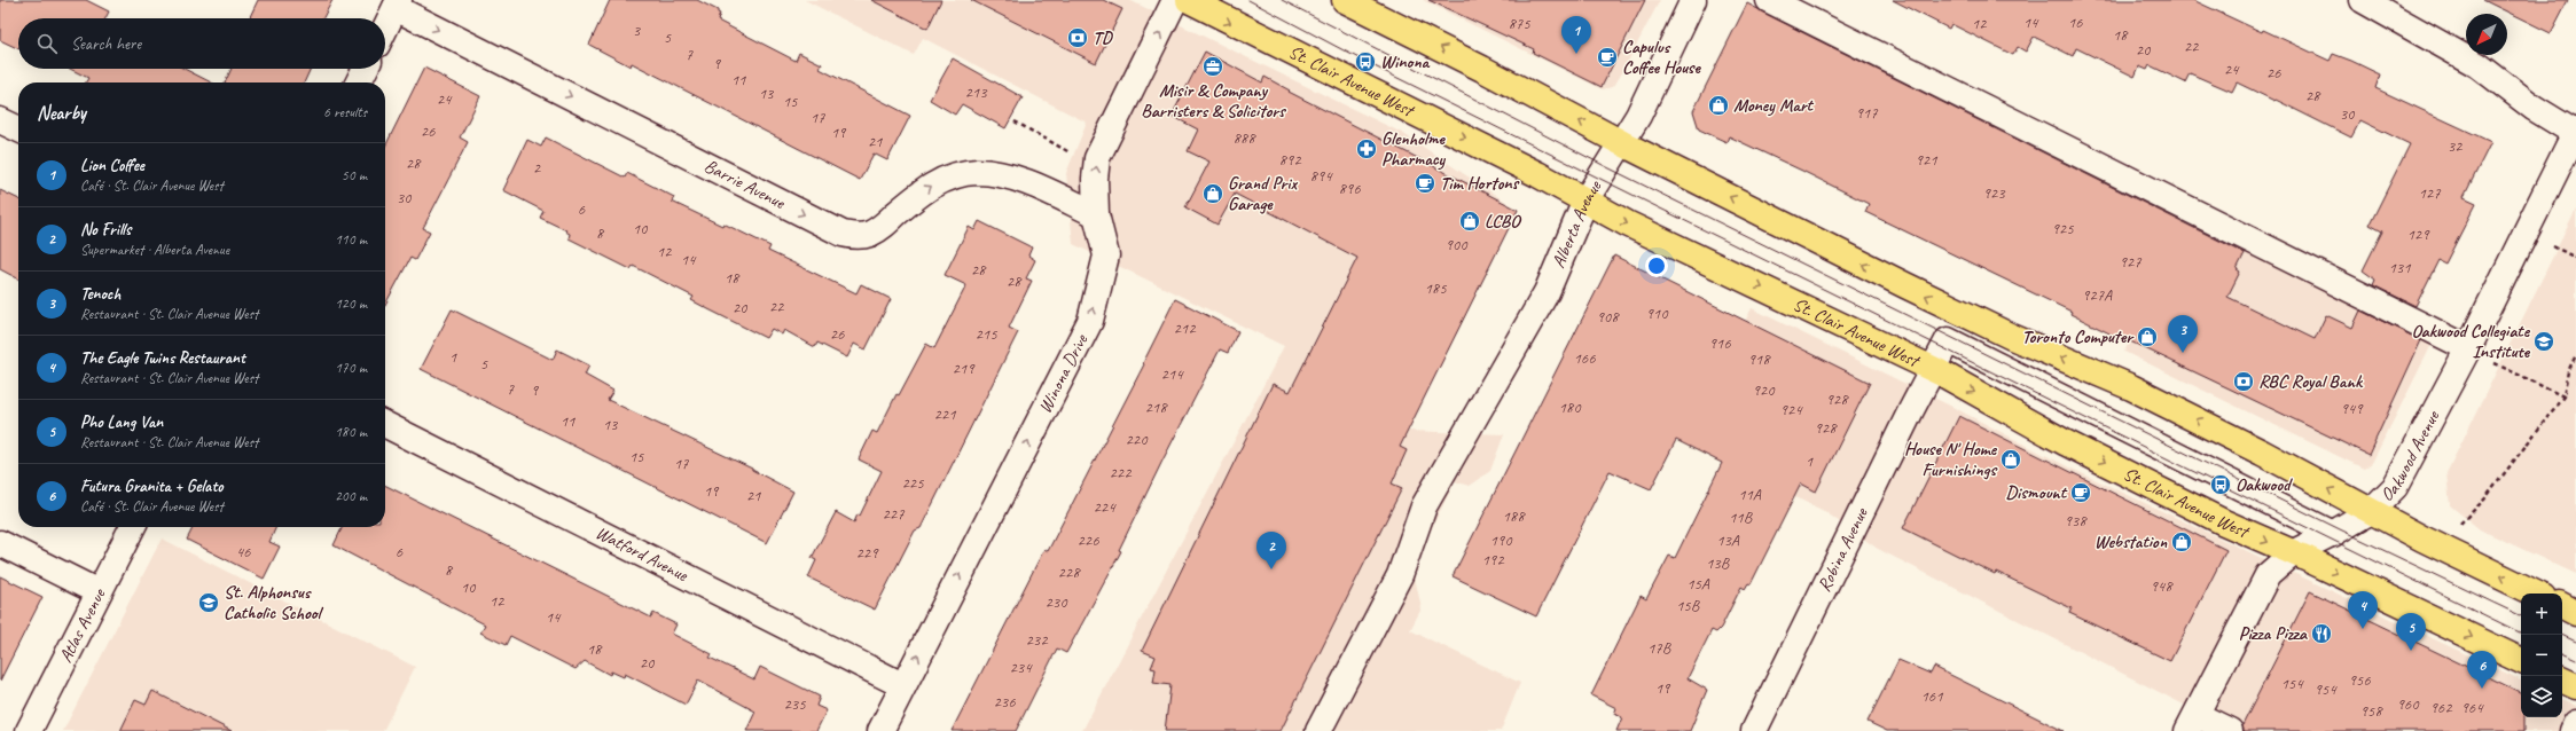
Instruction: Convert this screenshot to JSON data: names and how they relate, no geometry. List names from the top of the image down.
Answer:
{
  "streets": {
    "main road": ["St. Clair Avenue West"],
    "street": [
      "Barrie Avenue",
      "Alberta Avenue",
      "Winona Drive",
      "Oakwood Avenue",
      "Robina Avenue",
      "Watford Avenue",
      "Atlas Avenue"
    ]
  },
  "crossings": [
    ["St. Clair Avenue West", "Alberta Avenue"],
    ["St. Clair Avenue West", "Oakwood Avenue"],
    ["St. Clair Avenue West", "Robina Avenue"],
    ["Barrie Avenue", "Winona Drive"],
    ["Winona Drive", "Watford Avenue"],
    ["Oakwood Avenue", "Robina Avenue"]
  ],
  "one_way": ["Barrie Avenue", "Winona Drive"],
  "places": {
    "bank": ["TD", "RBC Royal Bank"],
    "cafe": ["Capulus Coffee House", "Tim Hortons", "Dismount"],
    "bus stop": ["Winona", "Oakwood"],
    "office": ["Misir & Company Barristers & Solicitors"],
    "shop": [
      "Money Mart",
      "Grand Prix Garage",
      "LCBO",
      "Toronto Computer",
      "House N' Home Furnishings",
      "Webstation"
    ],
    "pharmacy": ["Glenholme Pharmacy"],
    "school or university": ["Oakwood Collegiate Institute", "St. Alphonsus Catholic School"],
    "restaurant": ["Pizza Pizza"]
  },
  "house_numbers": [
    "14",
    "16",
    "875",
    "12",
    "3",
    "18",
    "5",
    "22",
    "20",
    "7",
    "9",
    "24",
    "26",
    "11",
    "213",
    "13",
    "28",
    "24",
    "15",
    "917",
    "30",
    "17",
    "26",
    "19",
    "888",
    "21",
    "32",
    "892",
    "921",
    "28",
    "2",
    "894",
    "896",
    "923",
    "127",
    "30",
    "6",
    "10",
    "925",
    "8",
    "129",
    "900",
    "12",
    "14",
    "927",
    "131",
    "28",
    "18",
    "28",
    "185",
    "927A",
    "22",
    "20",
    "910",
    "908",
    "212",
    "26",
    "215",
    "916",
    "1",
    "166",
    "918",
    "5",
    "219",
    "214",
    "7",
    "9",
    "920",
    "928",
    "218",
    "180",
    "949",
    "924",
    "221",
    "11",
    "13",
    "928",
    "220",
    "15",
    "1",
    "17",
    "222",
    "225",
    "19",
    "11A",
    "21",
    "224",
    "227",
    "188",
    "11B",
    "938",
    "226",
    "190",
    "13A",
    "46",
    "6",
    "229",
    "192",
    "13B",
    "8",
    "228",
    "15A",
    "948",
    "10",
    "12",
    "230",
    "15B",
    "14",
    "232",
    "17B",
    "18",
    "20",
    "234",
    "956",
    "154",
    "19",
    "954",
    "161",
    "236",
    "235",
    "960",
    "962",
    "964",
    "958"
  ],
  "north": "bottom left",
  "page": {
    "pins": [
      "1",
      "3",
      "2",
      "4",
      "5",
      "6"
    ],
    "search": "Search here",
    "heading": ["Nearby", "6 results"],
    "list": [
      {
        "mark": "1",
        "name": "Lion Coffee",
        "note": "Café · St. Clair Avenue West",
        "value": "50 m"
      },
      {
        "mark": "2",
        "name": "No Frills",
        "note": "Supermarket · Alberta Avenue",
        "value": "110 m"
      },
      {
        "mark": "3",
        "name": "Tenoch",
        "note": "Restaurant · St. Clair Avenue West",
        "value": "120 m"
      },
      {
        "mark": "4",
        "name": "The Eagle Twins Restaurant",
        "note": "Restaurant · St. Clair Avenue West",
        "value": "170 m"
      },
      {
        "mark": "5",
        "name": "Pho Lang Van",
        "note": "Restaurant · St. Clair Avenue West",
        "value": "180 m"
      },
      {
        "mark": "6",
        "name": "Futura Granita + Gelato",
        "note": "Café · St. Clair Avenue West",
        "value": "200 m"
      }
    ],
    "map_buttons": ["+", "−"]
  }
}
